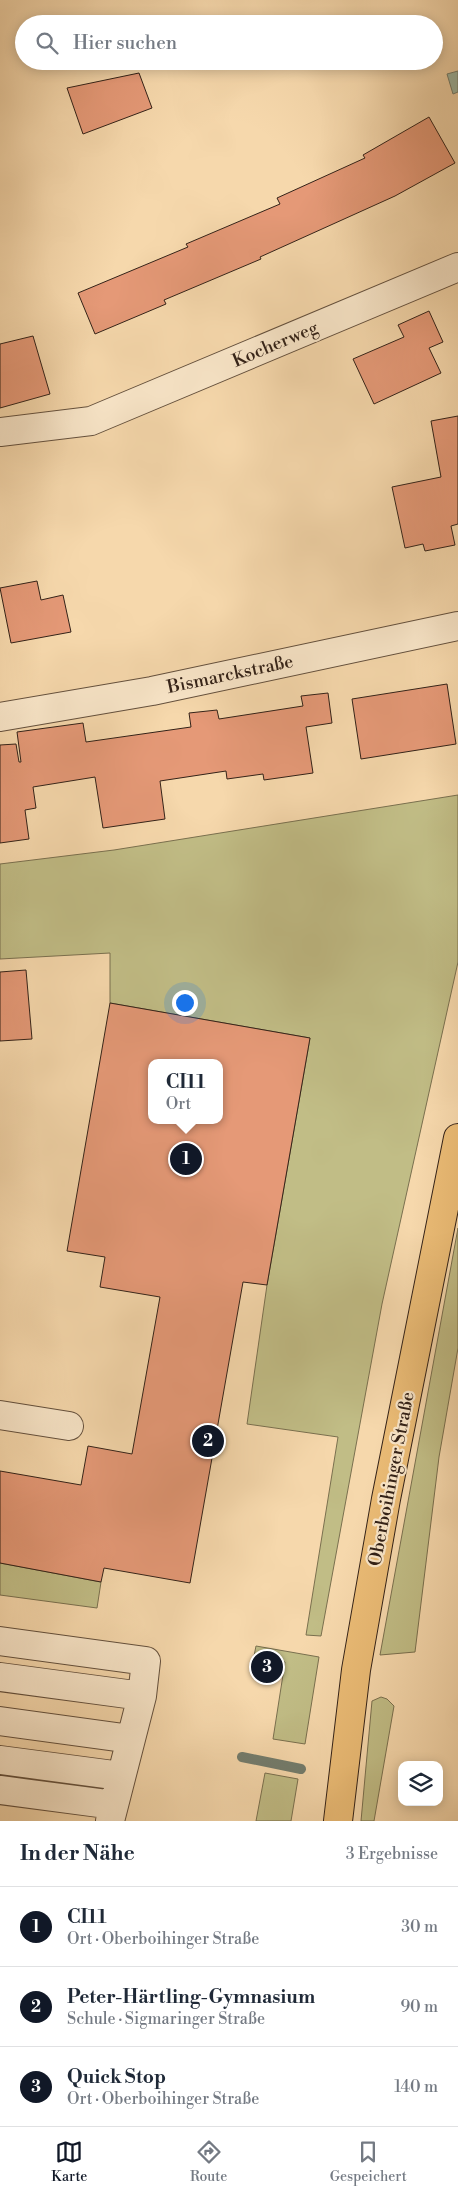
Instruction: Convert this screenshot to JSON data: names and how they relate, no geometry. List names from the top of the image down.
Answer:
{
  "streets": {
    "main road": ["Oberboihinger Straße"],
    "street": ["Kocherweg", "Bismarckstraße"]
  },
  "page": {
    "search": "Hier suchen",
    "popup": ["CI11", "Ort"],
    "pins": ["1", "2", "3"],
    "heading": ["In der Nähe", "3 Ergebnisse"],
    "list": [
      {
        "mark": "1",
        "name": "CI11",
        "note": "Ort · Oberboihinger Straße",
        "value": "30 m"
      },
      {
        "mark": "2",
        "name": "Peter-Härtling-Gymnasium",
        "note": "Schule · Sigmaringer Straße",
        "value": "90 m"
      },
      {
        "mark": "3",
        "name": "Quick Stop",
        "note": "Ort · Oberboihinger Straße",
        "value": "140 m"
      }
    ],
    "nav": ["Karte", "Route", "Gespeichert"]
  }
}
